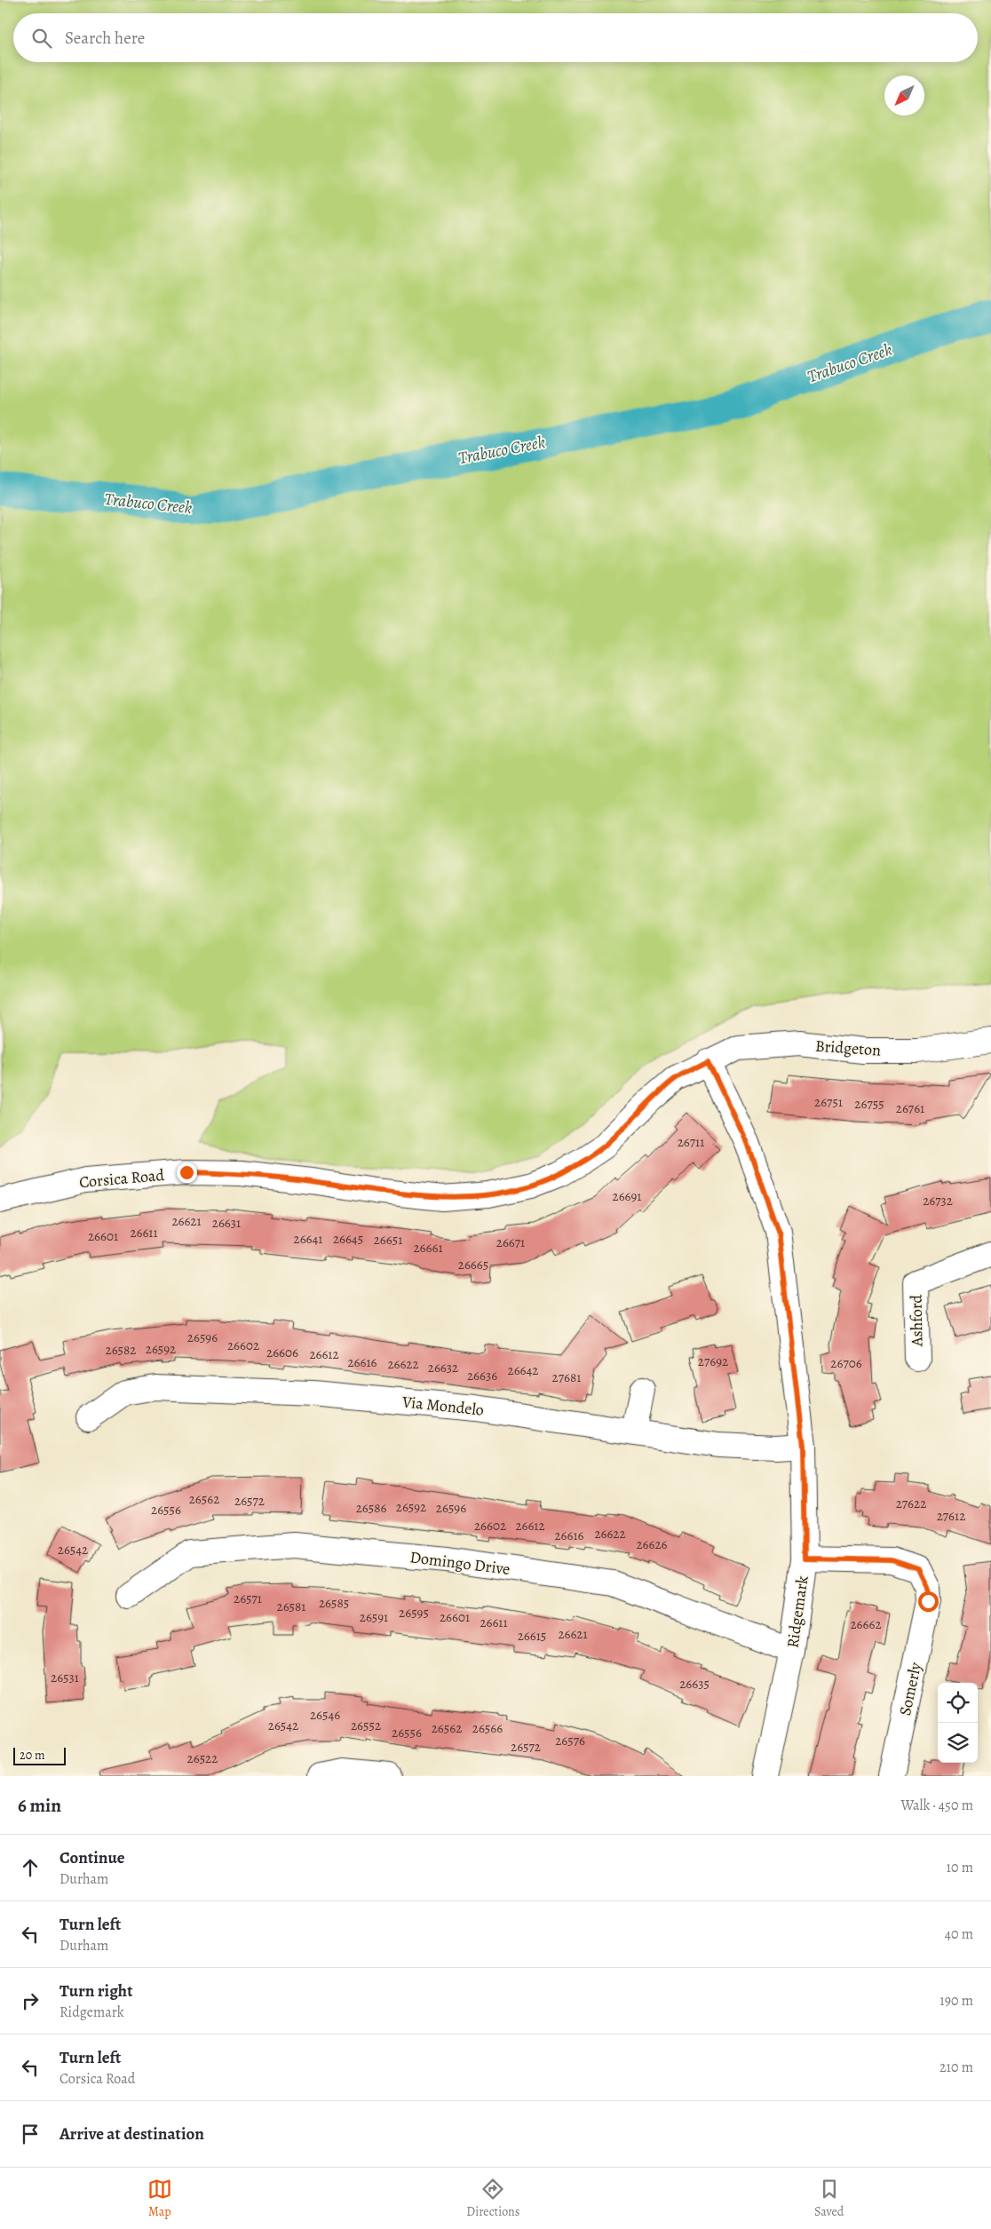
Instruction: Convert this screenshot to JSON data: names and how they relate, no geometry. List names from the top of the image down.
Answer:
{
  "streets": {
    "street": [
      "Bridgeton",
      "Corsica Road",
      "Ashford",
      "Via Mondelo",
      "Domingo Drive",
      "Ridgemark",
      "Somerly"
    ]
  },
  "crossings": [
    ["Bridgeton", "Corsica Road"],
    ["Bridgeton", "Ridgemark"],
    ["Corsica Road", "Ridgemark"],
    ["Via Mondelo", "Ridgemark"],
    ["Domingo Drive", "Ridgemark"],
    ["Ridgemark", "Somerly"]
  ],
  "water": ["Trabuco Creek"],
  "house_numbers": [
    "26751",
    "26755",
    "26761",
    "26711",
    "26691",
    "26732",
    "26621",
    "26631",
    "26611",
    "26601",
    "26641",
    "26645",
    "26651",
    "26671",
    "26661",
    "26665",
    "26596",
    "26602",
    "26592",
    "26582",
    "26606",
    "26612",
    "27692",
    "26616",
    "26706",
    "26622",
    "26632",
    "26642",
    "26636",
    "27681",
    "26562",
    "26572",
    "27622",
    "26592",
    "26586",
    "26596",
    "26556",
    "27612",
    "26602",
    "26612",
    "26622",
    "26616",
    "26626",
    "26542",
    "26571",
    "26585",
    "26581",
    "26595",
    "26591",
    "26601",
    "26611",
    "26662",
    "26621",
    "26615",
    "26531",
    "26635",
    "26546",
    "26542",
    "26552",
    "26562",
    "26566",
    "26556",
    "26576",
    "26572",
    "26522"
  ],
  "scale_bar": "20 m",
  "north": "bottom left",
  "page": {
    "search": "Search here",
    "scale": "20 m",
    "heading": ["6 min", "Walk · 450 m"],
    "list": [
      ["Continue", "Durham", "10 m"],
      ["Turn left", "Durham", "40 m"],
      ["Turn right", "Ridgemark", "190 m"],
      ["Turn left", "Corsica Road", "210 m"],
      "Arrive at destination"
    ],
    "nav": ["Map", "Directions", "Saved"]
  }
}
